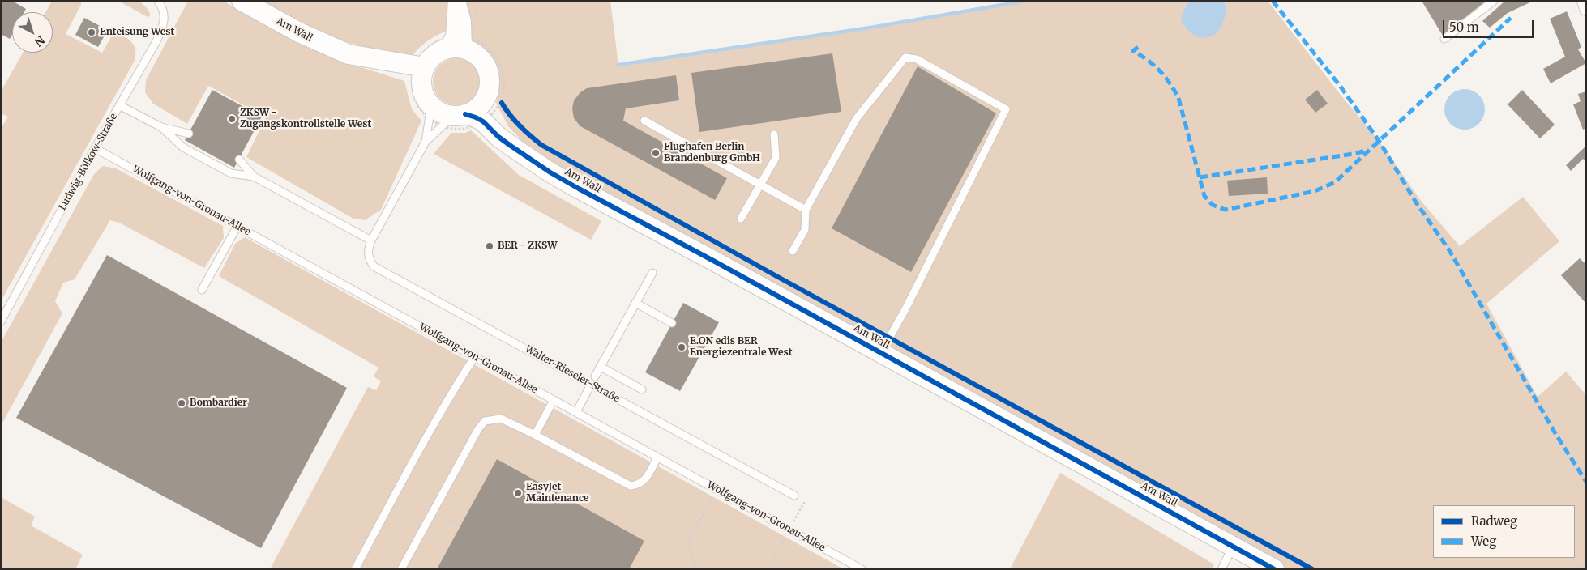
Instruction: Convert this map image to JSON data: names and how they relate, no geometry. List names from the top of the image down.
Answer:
{
  "streets": {
    "street": ["Am Wall"],
    "lane": ["Ludwig-Bölkow-Straße", "Wolfgang-von-Gronau-Allee", "Walter-Rieseler-Straße"]
  },
  "crossings": [
    ["Am Wall", "Walter-Rieseler-Straße"],
    ["Ludwig-Bölkow-Straße", "Wolfgang-von-Gronau-Allee"]
  ],
  "places": [
    "Enteisung West",
    "ZKSW - Zugangskontrollstelle West",
    "Flughafen Berlin Brandenburg GmbH",
    "BER - ZKSW",
    "E.ON edis BER Energiezentrale West",
    "Bombardier",
    "EasyJet Maintenance"
  ],
  "legend": ["Radweg", "Weg"],
  "scale_bar": "50 m",
  "north": "bottom right"
}
